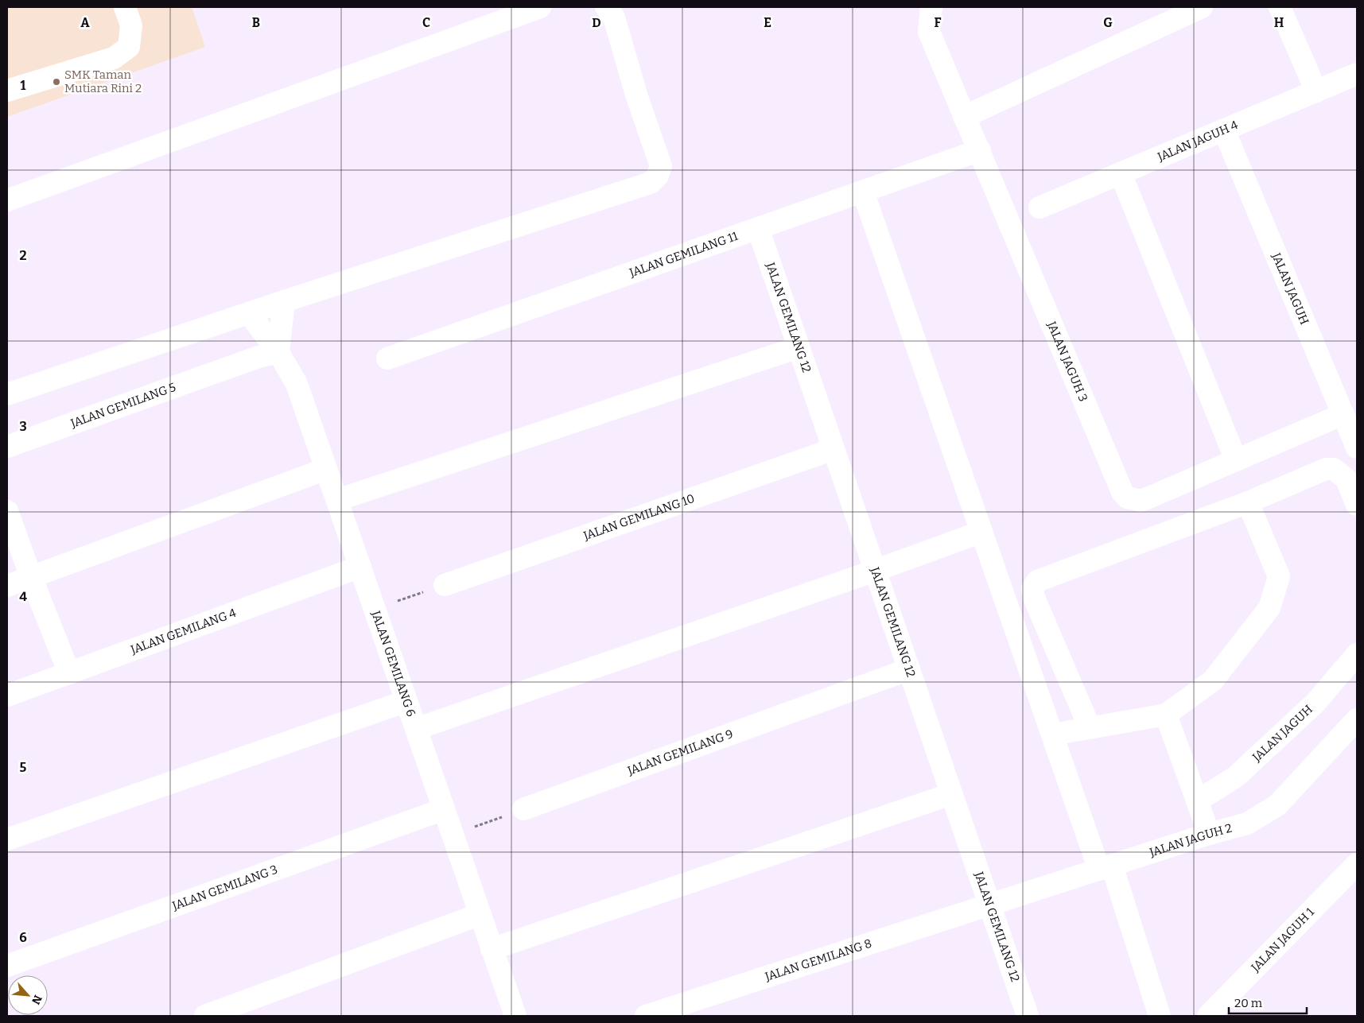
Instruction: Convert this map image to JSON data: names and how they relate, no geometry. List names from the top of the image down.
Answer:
{
  "streets": {
    "street": [
      "JALAN JAGUH 4",
      "JALAN GEMILANG 11",
      "JALAN JAGUH",
      "JALAN GEMILANG 12",
      "JALAN JAGUH 3",
      "JALAN GEMILANG 5",
      "JALAN GEMILANG 10",
      "JALAN GEMILANG 4",
      "JALAN GEMILANG 6",
      "JALAN GEMILANG 9",
      "JALAN JAGUH 2",
      "JALAN GEMILANG 3",
      "JALAN JAGUH 1",
      "JALAN GEMILANG 8"
    ]
  },
  "crossings": [
    ["JALAN JAGUH 4", "JALAN JAGUH"],
    ["JALAN GEMILANG 11", "JALAN GEMILANG 12"],
    ["JALAN GEMILANG 11", "JALAN JAGUH 3"],
    ["JALAN JAGUH", "JALAN JAGUH 3"],
    ["JALAN GEMILANG 12", "JALAN GEMILANG 10"],
    ["JALAN GEMILANG 12", "JALAN GEMILANG 9"],
    ["JALAN GEMILANG 12", "JALAN JAGUH 2"],
    ["JALAN GEMILANG 12", "JALAN GEMILANG 8"],
    ["JALAN GEMILANG 5", "JALAN GEMILANG 6"],
    ["JALAN GEMILANG 4", "JALAN GEMILANG 6"],
    ["JALAN GEMILANG 6", "JALAN GEMILANG 3"],
    ["JALAN JAGUH 2", "JALAN GEMILANG 8"]
  ],
  "places": ["SMK Taman Mutiara Rini 2"],
  "scale_bar": "20 m",
  "north": "bottom right",
  "grid": {
    "columns": [
      "A",
      "B",
      "C",
      "D",
      "E",
      "F",
      "G",
      "H"
    ],
    "rows": [
      "1",
      "2",
      "3",
      "4",
      "5",
      "6"
    ]
  }
}
